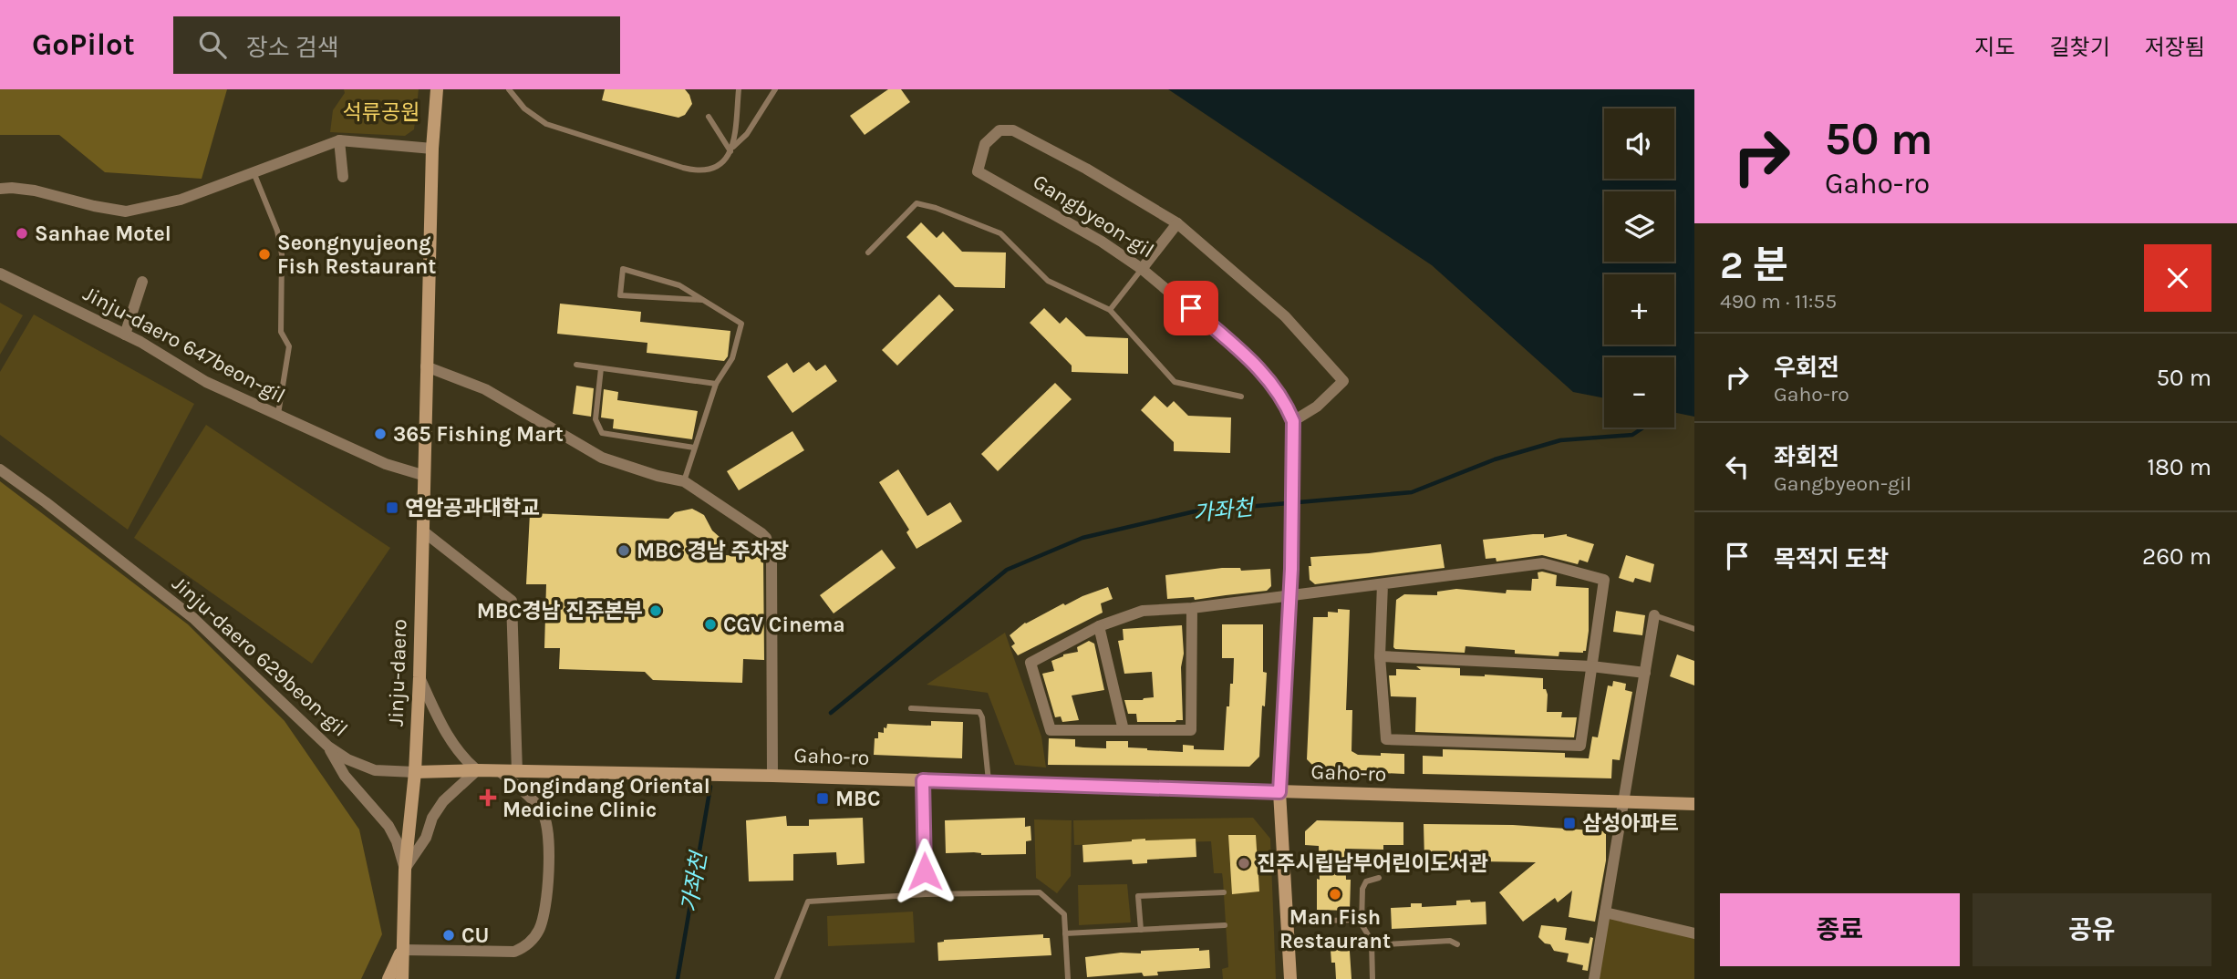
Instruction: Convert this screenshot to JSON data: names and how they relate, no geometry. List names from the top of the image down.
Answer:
{
  "streets": {
    "street": [
      "Gangbyeon-gil",
      "Jinju-daero 647beon-gil",
      "Jinju-daero 629beon-gil",
      "Jinju-daero",
      "Gaho-ro"
    ]
  },
  "crossings": [
    ["Gangbyeon-gil", "Gaho-ro"],
    ["Jinju-daero 647beon-gil", "Jinju-daero"],
    ["Jinju-daero 629beon-gil", "Jinju-daero"],
    ["Jinju-daero 629beon-gil", "Gaho-ro"],
    ["Jinju-daero", "Gaho-ro"]
  ],
  "water": ["가좌천"],
  "parks": ["석류공원"],
  "places": {
    "other": [
      "Sanhae Motel",
      "Seongnyujeong Fish Restaurant",
      "365 Fishing Mart",
      "MBC 경남 주차장",
      "MBC경남 진주본부",
      "CGV Cinema",
      "진주시립남부어린이도서관",
      "Man Fish Restaurant",
      "CU"
    ],
    "transit": ["연암공과대학교", "MBC", "삼성아파트"],
    "health": ["Dongindang Oriental Medicine Clinic"]
  },
  "page": {
    "header": "GoPilot",
    "search": "장소 검색",
    "nav": ["지도", "길찾기", "저장됨"],
    "turn": ["50 m", "Gaho-ro"],
    "map_buttons": ["+", "−"],
    "heading": ["2 분", "490 m · 11:55"],
    "list": [
      {
        "name": "우회전",
        "note": "Gaho-ro",
        "value": "50 m"
      },
      {
        "name": "좌회전",
        "note": "Gangbyeon-gil",
        "value": "180 m"
      },
      {
        "name": "목적지 도착",
        "value": "260 m"
      }
    ],
    "buttons": ["종료", "공유"]
  }
}
